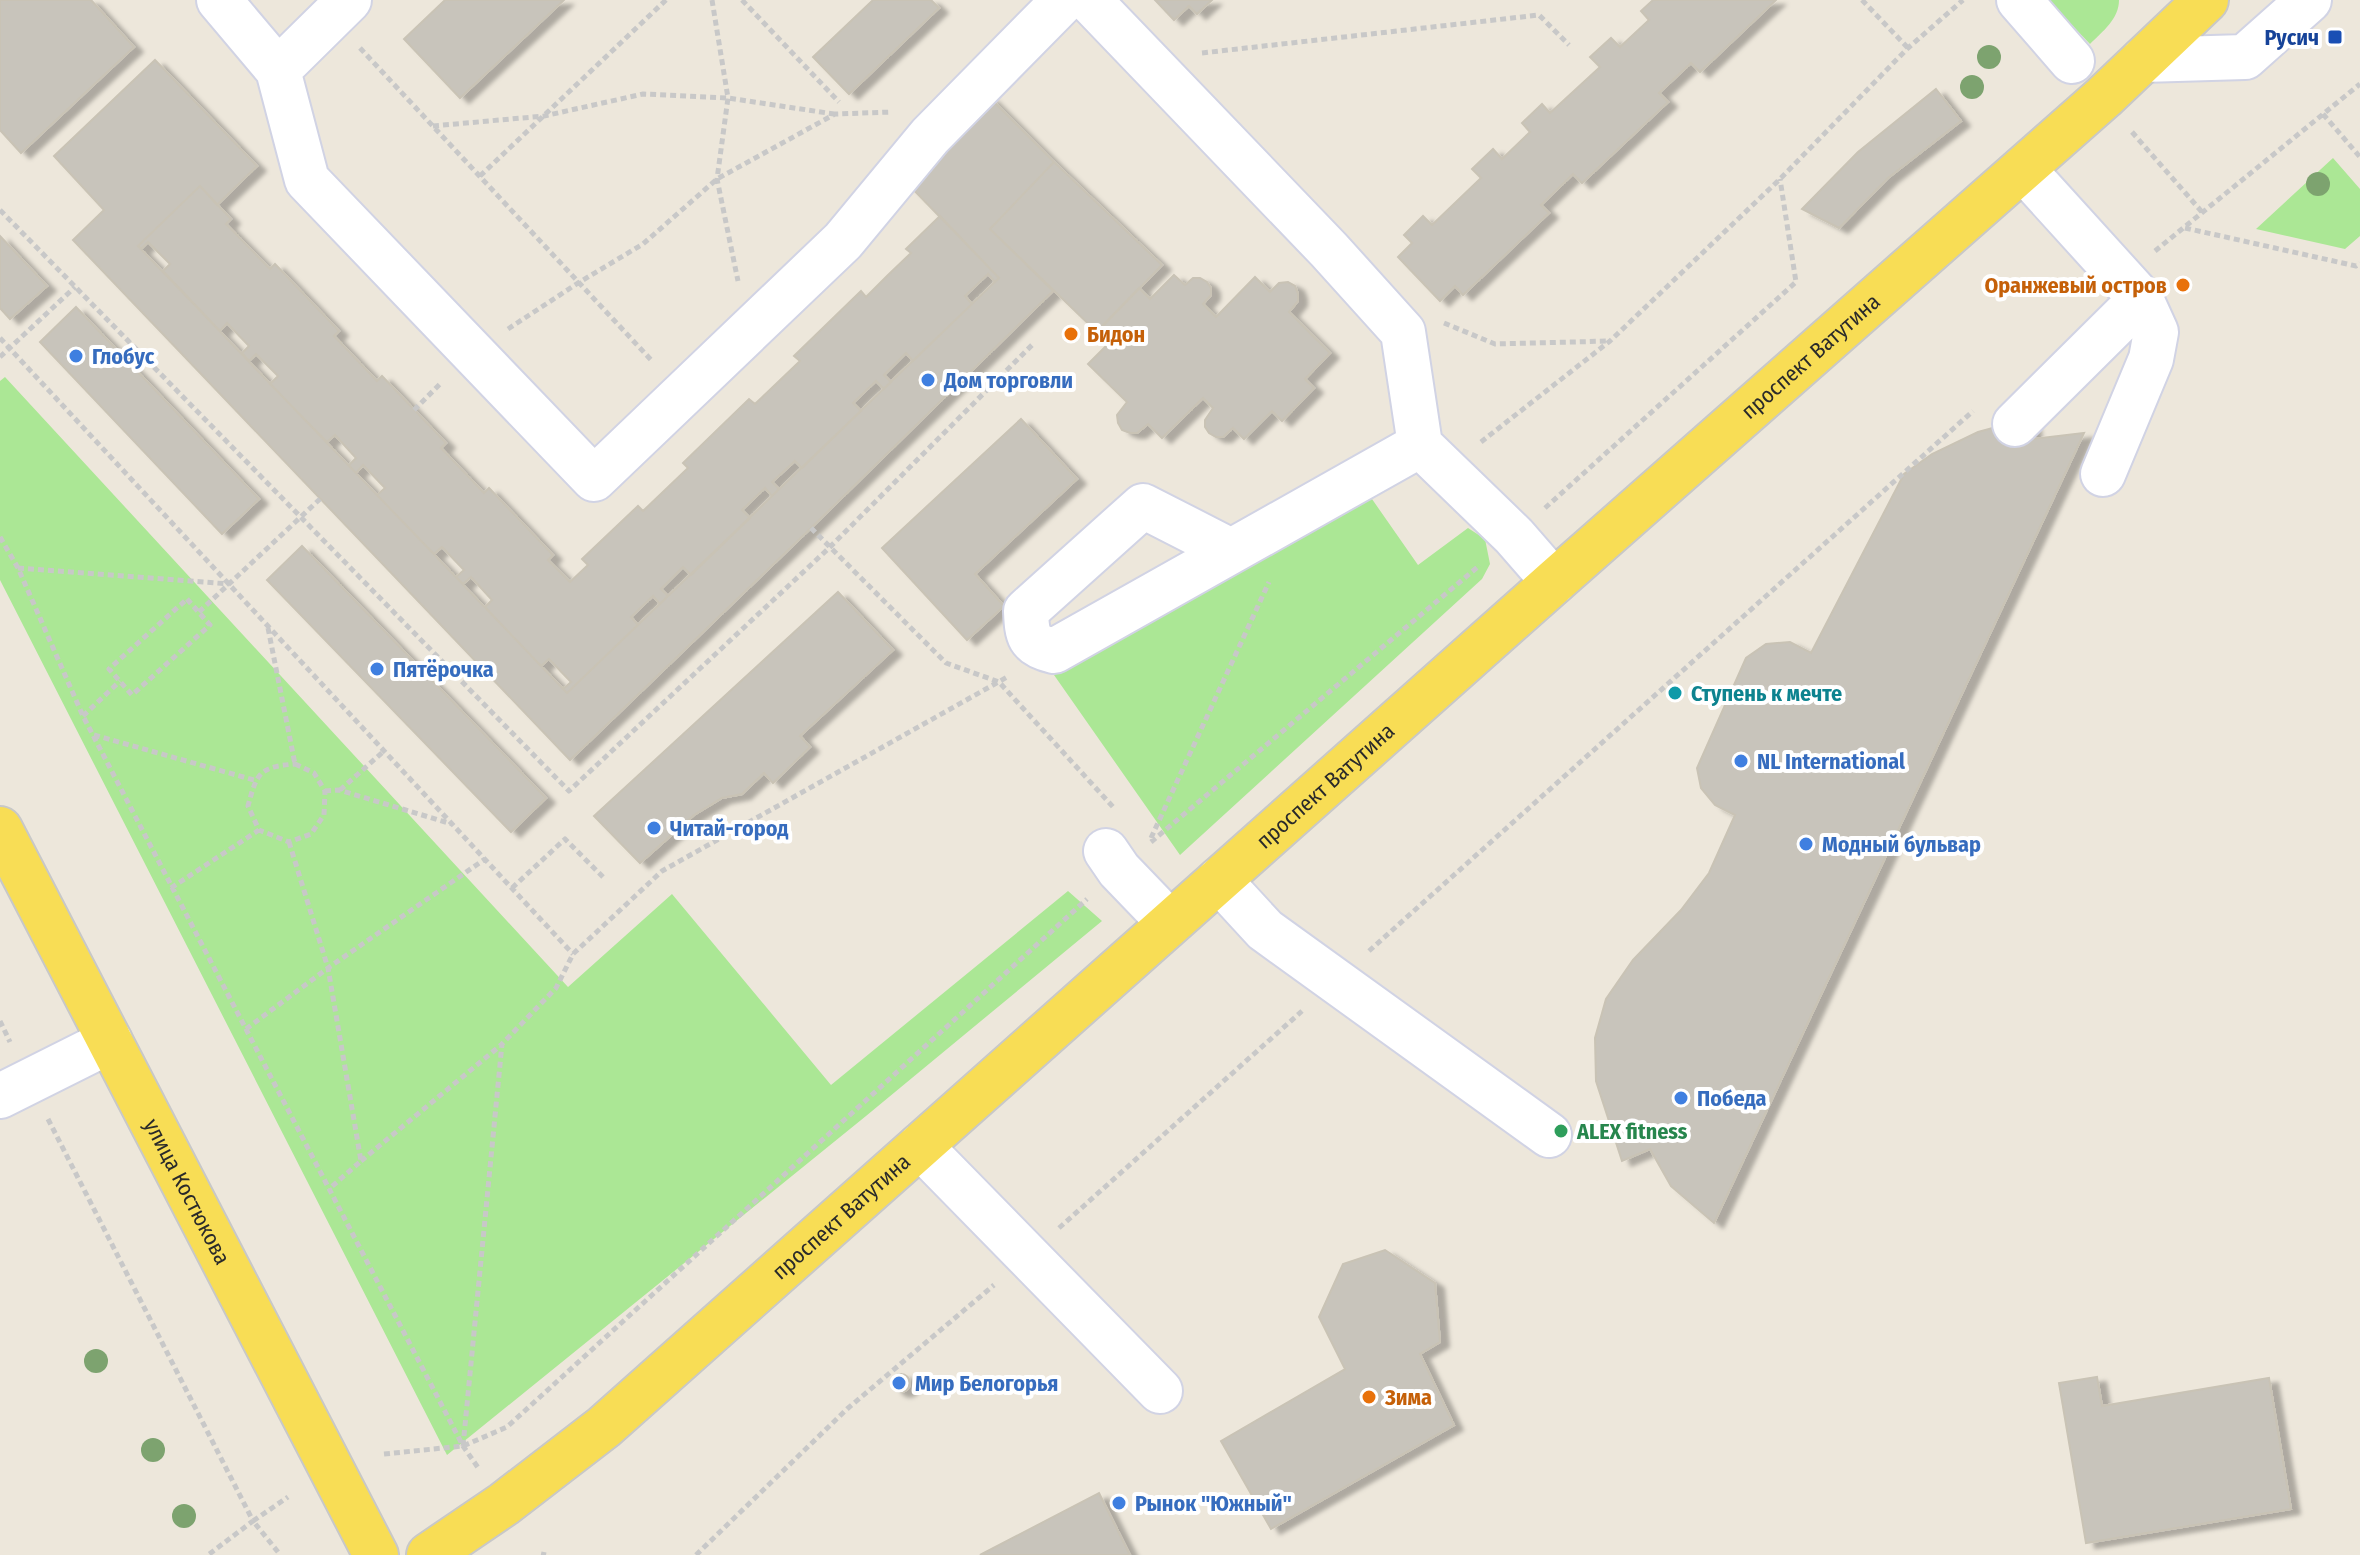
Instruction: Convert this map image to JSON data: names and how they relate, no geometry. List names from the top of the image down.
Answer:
{
  "streets": {
    "main road": ["проспект Ватутина", "улица Костюкова"]
  },
  "places": {
    "transit": ["Русич"],
    "other": [
      "Оранжевый остров",
      "Бидон",
      "Глобус",
      "Дом торговли",
      "Пятёрочка",
      "Ступень к мечте",
      "NL International",
      "Читай-город",
      "Модный бульвар",
      "Победа",
      "ALEX fitness",
      "Мир Белогорья",
      "Зима",
      "Рынок \"Южный\""
    ]
  }
}
